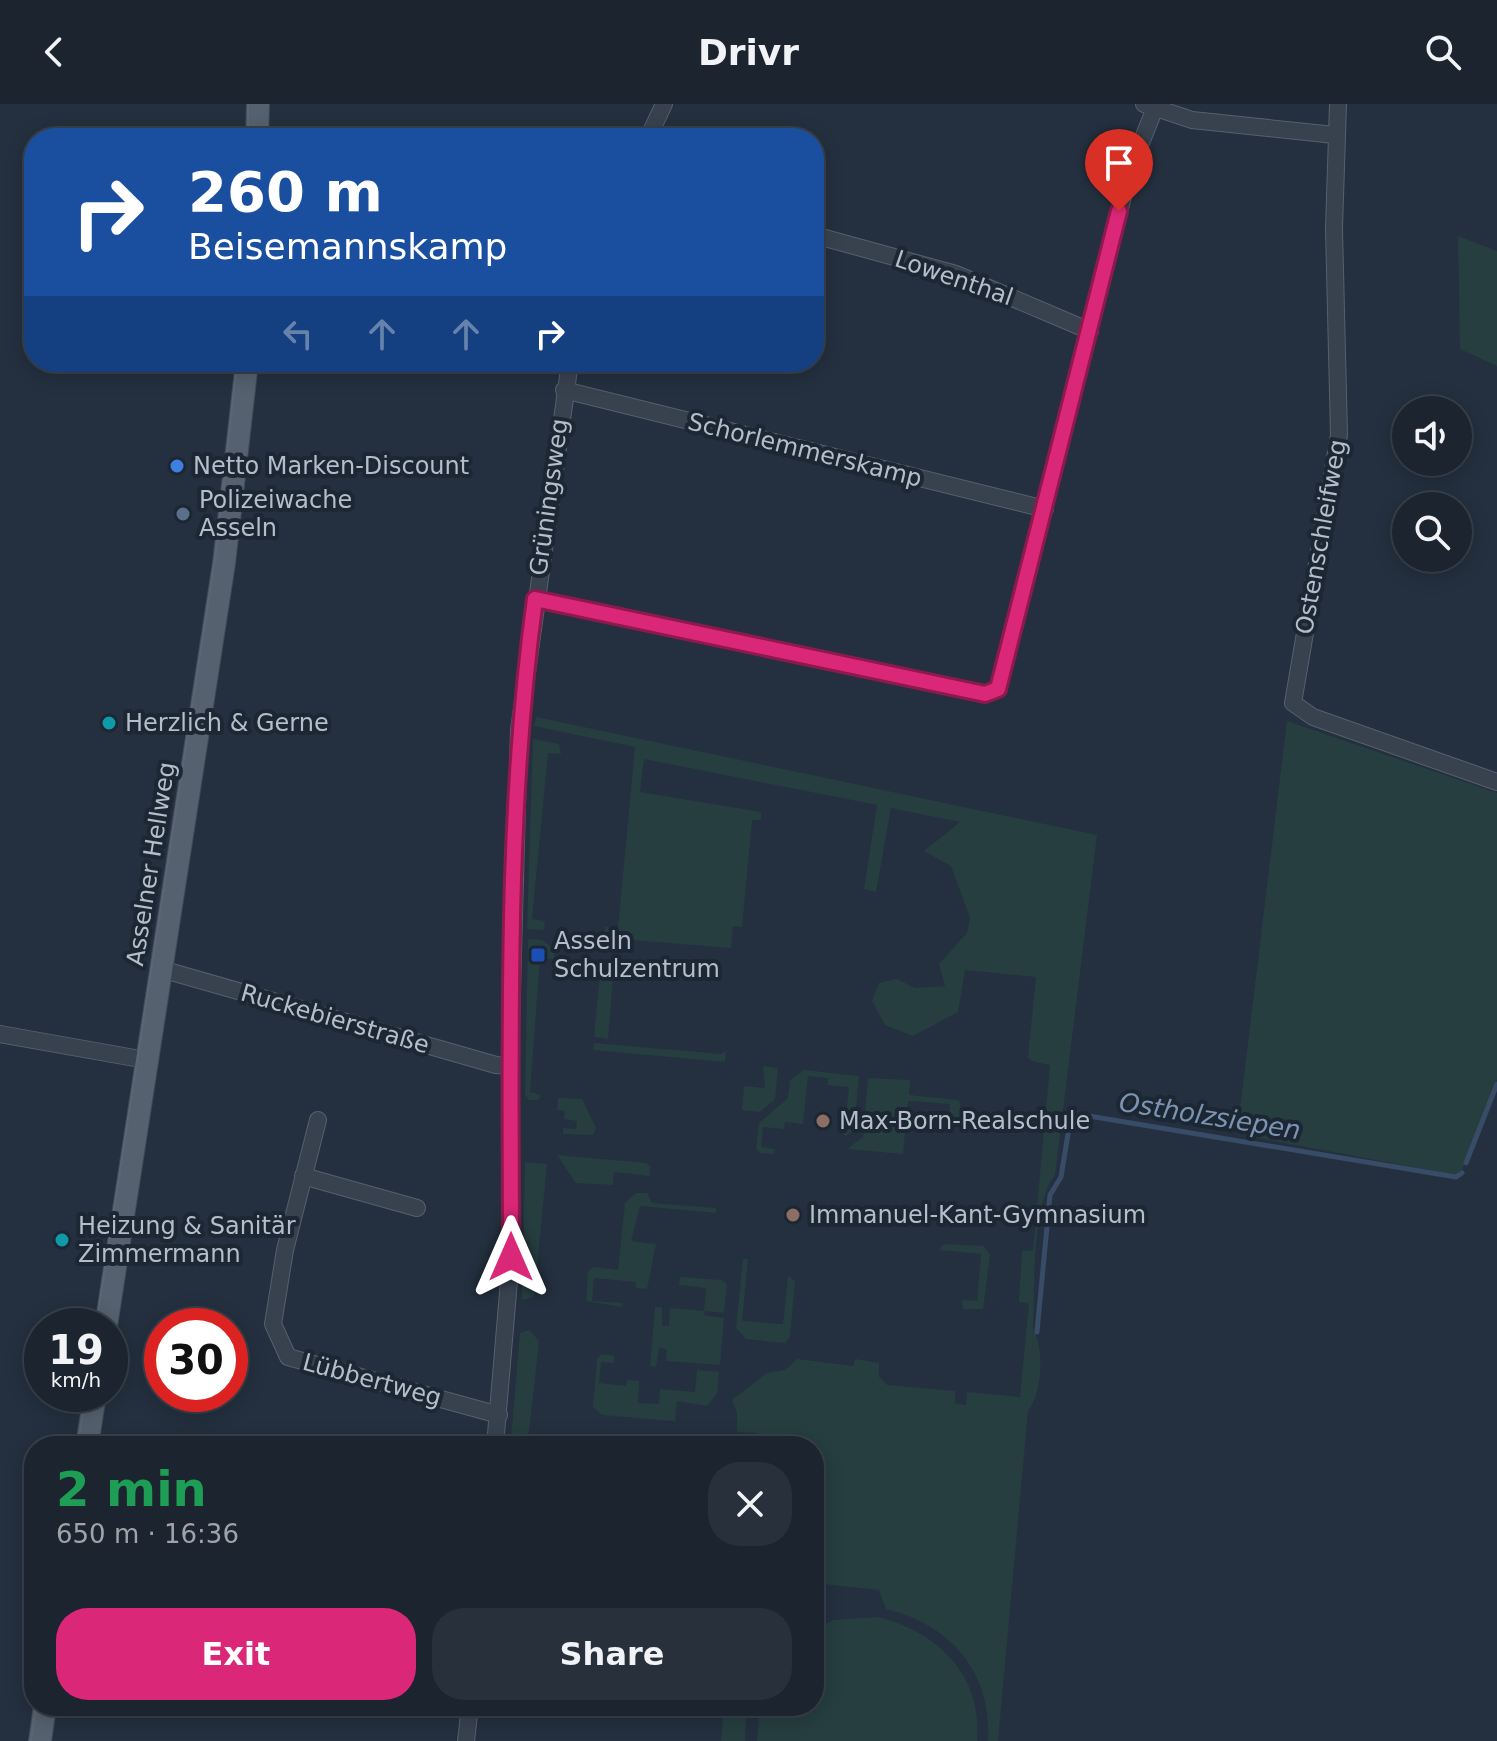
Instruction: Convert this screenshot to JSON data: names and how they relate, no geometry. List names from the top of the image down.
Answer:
{
  "streets": {
    "main road": ["Asselner Hellweg"],
    "street": [
      "Lowenthal",
      "Schorlemmerskamp",
      "Grüningsweg",
      "Ostenschleifweg",
      "Ruckebierstraße",
      "Lübbertweg"
    ]
  },
  "crossings": [
    ["Schorlemmerskamp", "Grüningsweg"],
    ["Grüningsweg", "Ruckebierstraße"],
    ["Grüningsweg", "Lübbertweg"],
    ["Asselner Hellweg", "Ruckebierstraße"]
  ],
  "water": ["Ostholzsiepen"],
  "places": {
    "other": [
      "Netto Marken-Discount",
      "Polizeiwache Asseln",
      "Herzlich & Gerne",
      "Max-Born-Realschule",
      "Immanuel-Kant-Gymnasium",
      "Heizung & Sanitär Zimmermann"
    ],
    "transit": ["Asseln Schulzentrum"]
  },
  "page": {
    "header": "Drivr",
    "turn": ["260 m", "Beisemannskamp"],
    "speed": "19 km/h",
    "limit": "30",
    "heading": ["2 min", "650 m · 16:36"],
    "buttons": ["Exit", "Share"]
  }
}
